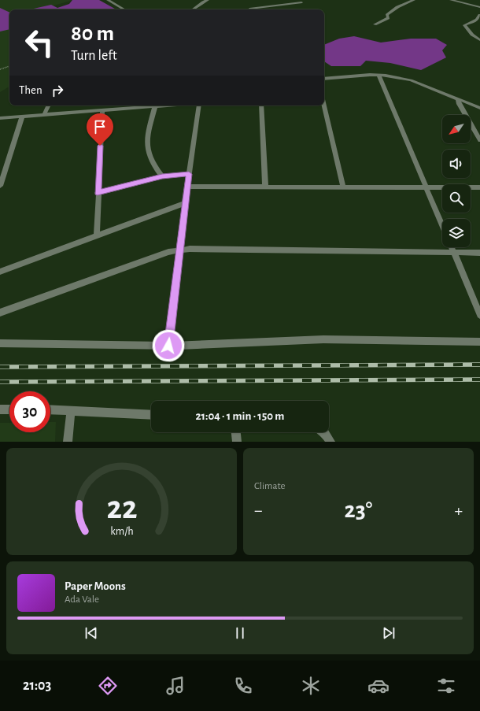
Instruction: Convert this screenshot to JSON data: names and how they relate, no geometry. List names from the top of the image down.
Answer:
{
  "north": "bottom left",
  "page": {
    "turn": ["80 m", "Turn left"],
    "then": "Then",
    "limit": "30",
    "trip": "21:04 · 1 min · 150 m",
    "tile": "Climate",
    "heat": ["−", "23°", "+"],
    "song": ["Paper Moons", "Ada Vale"],
    "tabs": "21:03",
    "gauge": ["22", "km/h"]
  }
}
